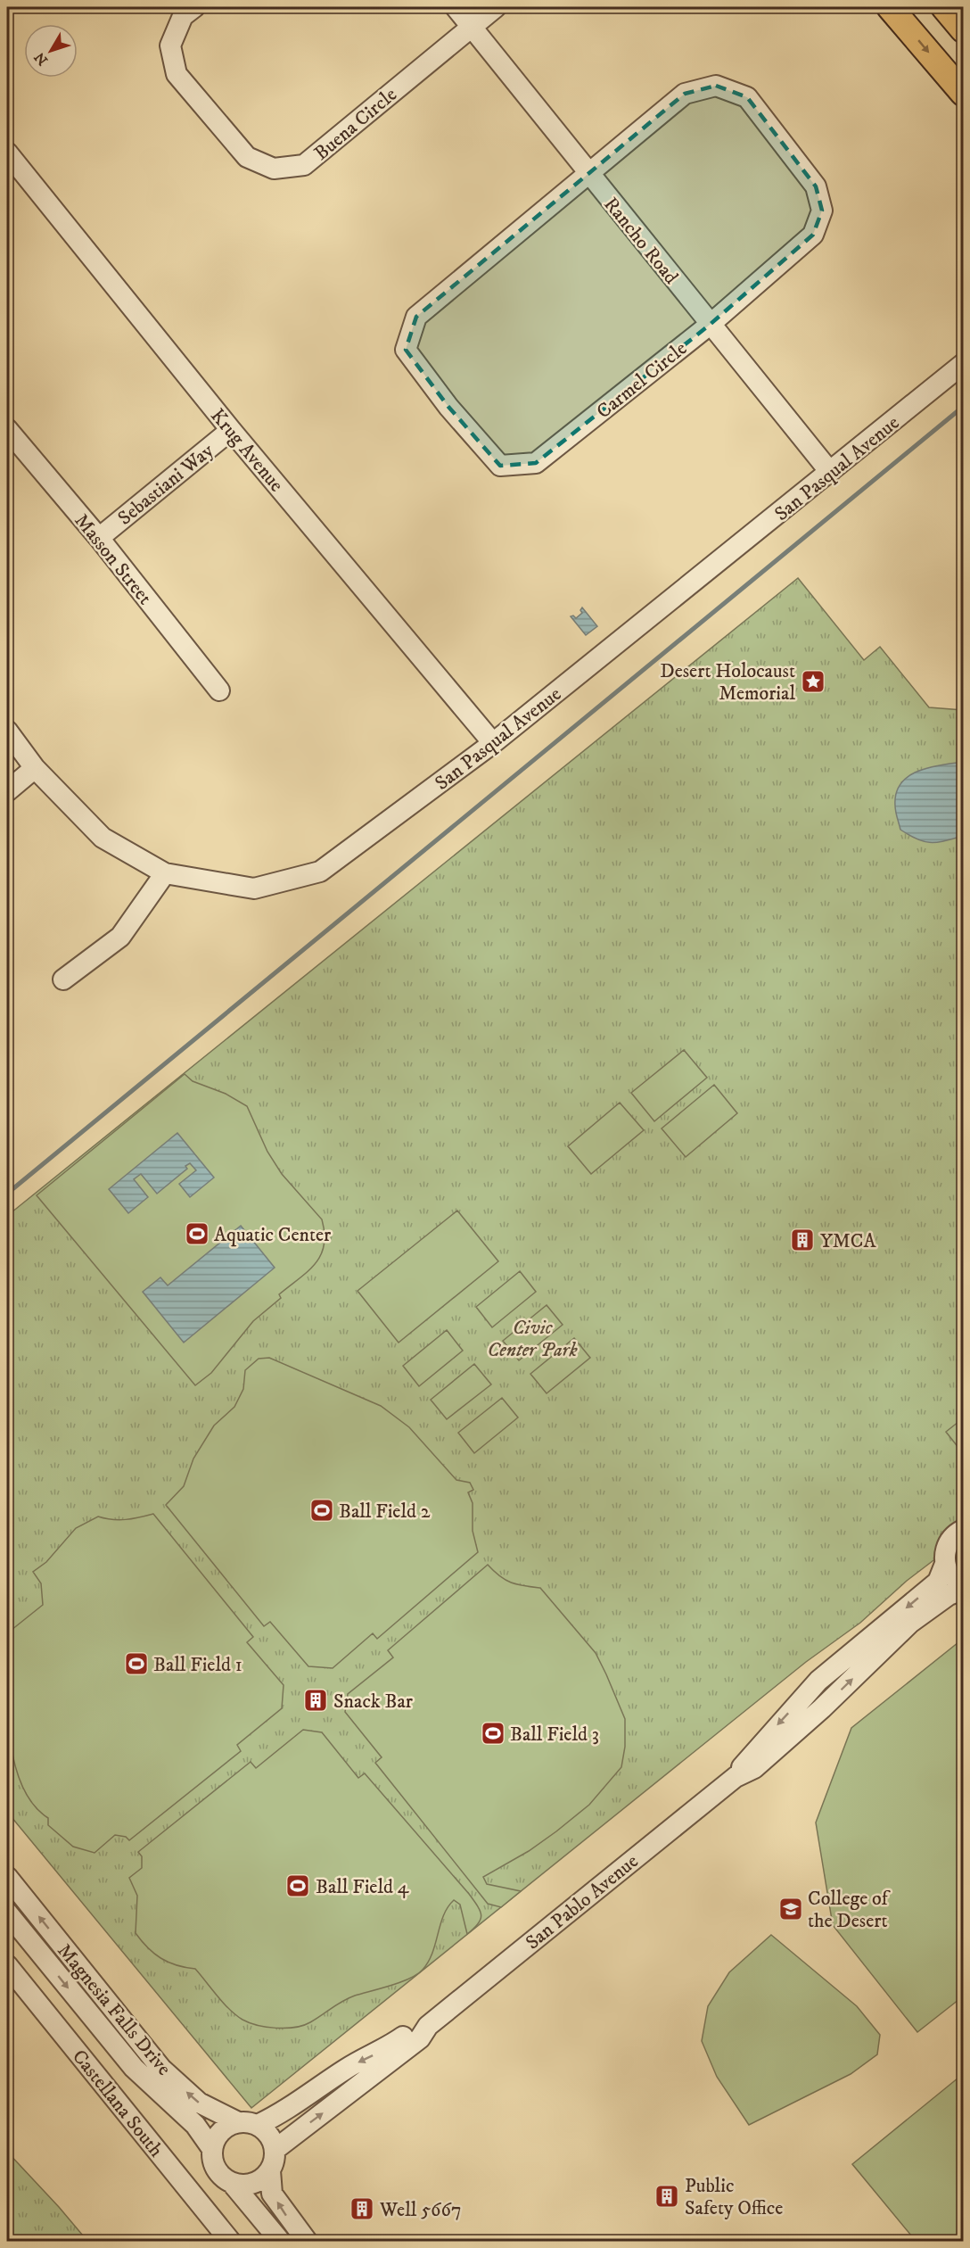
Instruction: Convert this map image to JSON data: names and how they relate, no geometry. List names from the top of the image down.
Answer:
{
  "streets": {
    "street": [
      "Buena Circle",
      "Rancho Road",
      "Carmel Circle",
      "Krug Avenue",
      "San Pasqual Avenue",
      "Sebastiani Way",
      "Masson Street",
      "San Pablo Avenue",
      "Magnesia Falls Drive",
      "Castellana South"
    ]
  },
  "crossings": [
    ["Buena Circle", "Rancho Road"],
    ["Rancho Road", "Carmel Circle"],
    ["Rancho Road", "San Pasqual Avenue"],
    ["Krug Avenue", "San Pasqual Avenue"],
    ["Krug Avenue", "Sebastiani Way"],
    ["Sebastiani Way", "Masson Street"],
    ["San Pablo Avenue", "Magnesia Falls Drive"]
  ],
  "parks": ["Civic Center Park"],
  "places": {
    "place": ["Desert Holocaust Memorial"],
    "sports": [
      "Aquatic Center",
      "Ball Field 2",
      "Ball Field 1",
      "Ball Field 3",
      "Ball Field 4"
    ],
    "building": [
      "YMCA",
      "Snack Bar",
      "Public Safety Office",
      "Well 5667"
    ],
    "school or university": ["College of the Desert"]
  },
  "north": "bottom left"
}
